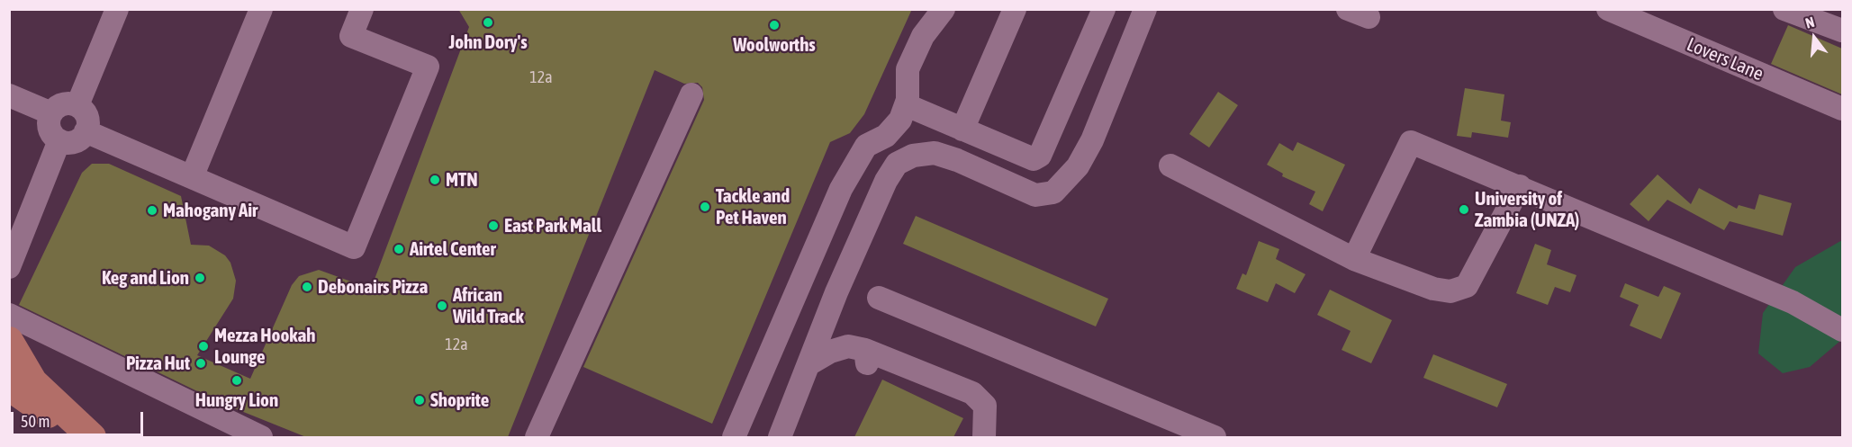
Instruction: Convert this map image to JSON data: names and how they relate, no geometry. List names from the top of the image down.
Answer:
{
  "streets": {
    "lane": ["Lovers Lane"]
  },
  "places": [
    "John Dory's",
    "Woolworths",
    "MTN",
    "Tackle and Pet Haven",
    "University of Zambia (UNZA)",
    "Mahogany Air",
    "East Park Mall",
    "Airtel Center",
    "Keg and Lion",
    "Debonairs Pizza",
    "African Wild Track",
    "Mezza Hookah Lounge",
    "Pizza Hut",
    "Hungry Lion",
    "Shoprite"
  ],
  "house_numbers": ["12a", "12a"],
  "scale_bar": "50 m",
  "north": "top"
}
